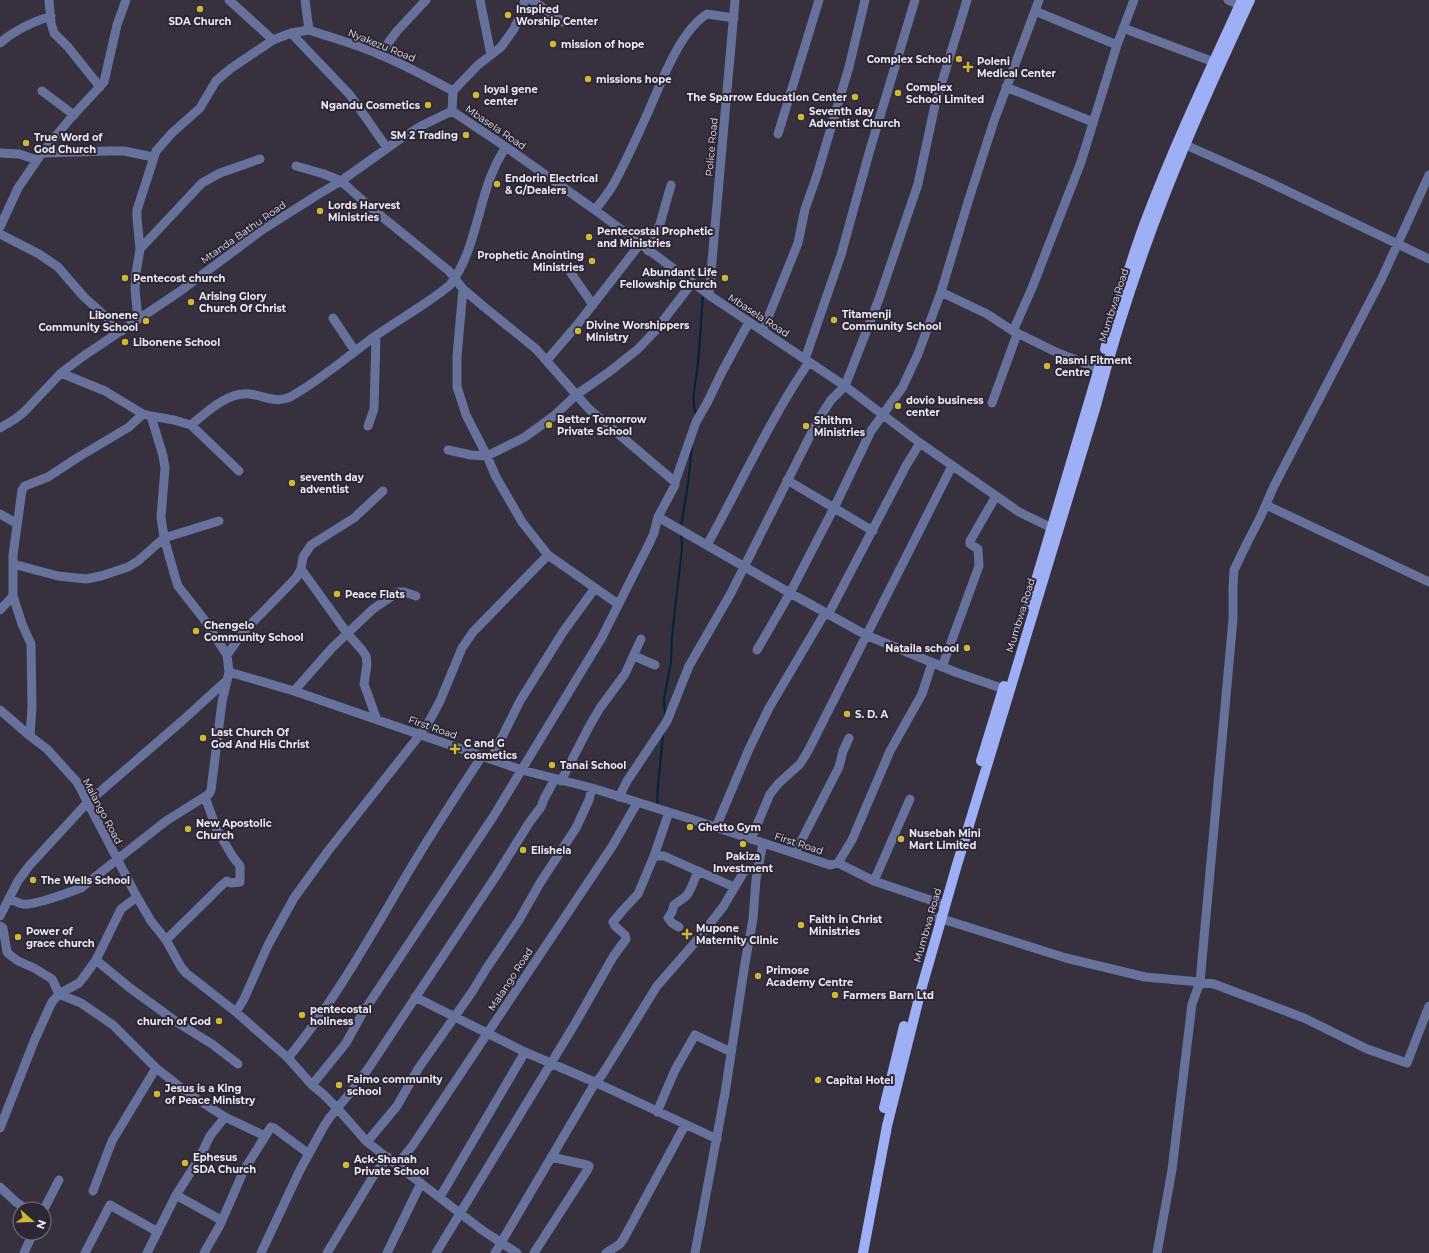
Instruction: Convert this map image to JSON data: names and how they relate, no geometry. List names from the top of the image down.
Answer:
{
  "streets": {
    "main road": ["Mumbwa Road"],
    "street": [
      "Nyakezu Road",
      "Mbasela Road",
      "Police Road",
      "Mtanda Bathu Road",
      "First Road",
      "Malango Road"
    ]
  },
  "crossings": [
    ["Mbasela Road", "Police Road"],
    ["Mbasela Road", "Mtanda Bathu Road"],
    ["Mbasela Road", "Mumbwa Road"],
    ["Mumbwa Road", "First Road"],
    ["First Road", "Malango Road"]
  ],
  "places": {
    "other": [
      "SDA Church",
      "Inspired Worship Center",
      "mission of hope",
      "Complex School",
      "missions hope",
      "Complex School Limited",
      "loyal gene center",
      "The Sparrow Education Center",
      "Ngandu Cosmetics",
      "Seventh day Adventist Church",
      "SM 2 Trading",
      "True Word of God Church",
      "Endorin Electrical & G/Dealers",
      "Lords Harvest Ministries",
      "Pentecostal Prophetic and Ministries",
      "Prophetic Anointing Ministries",
      "Pentecost church",
      "Abundant Life Fellowship Church",
      "Arising Glory Church Of Christ",
      "Titamenji Community School",
      "Libonene Community School",
      "Divine Worshippers Ministry",
      "Libonene School",
      "Rasmi Fitment Centre",
      "dovio business center",
      "Better Tomorrow Private School",
      "Shithm Ministries",
      "seventh day adventist",
      "Peace Flats",
      "Chengelo Community School",
      "Nataila school",
      "S. D. A",
      "Last Church Of God And His Christ",
      "Tanai School",
      "Ghetto Gym",
      "New Apostolic Church",
      "Nusebah Mini Mart Limited",
      "Pakiza Investment",
      "Elishela",
      "The Wells School",
      "Faith in Christ Ministries",
      "Power of grace church",
      "Primose Academy Centre",
      "Farmers Barn Ltd",
      "pentecostal holiness",
      "church of God",
      "Capital Hotel",
      "Faimo community school",
      "Jesus is a King of Peace Ministry",
      "Ephesus SDA Church",
      "Ack-Shanah Private School"
    ],
    "health": ["Poleni Medical Center", "C and G cosmetics", "Mupone Maternity Clinic"]
  },
  "north": "right"
}
